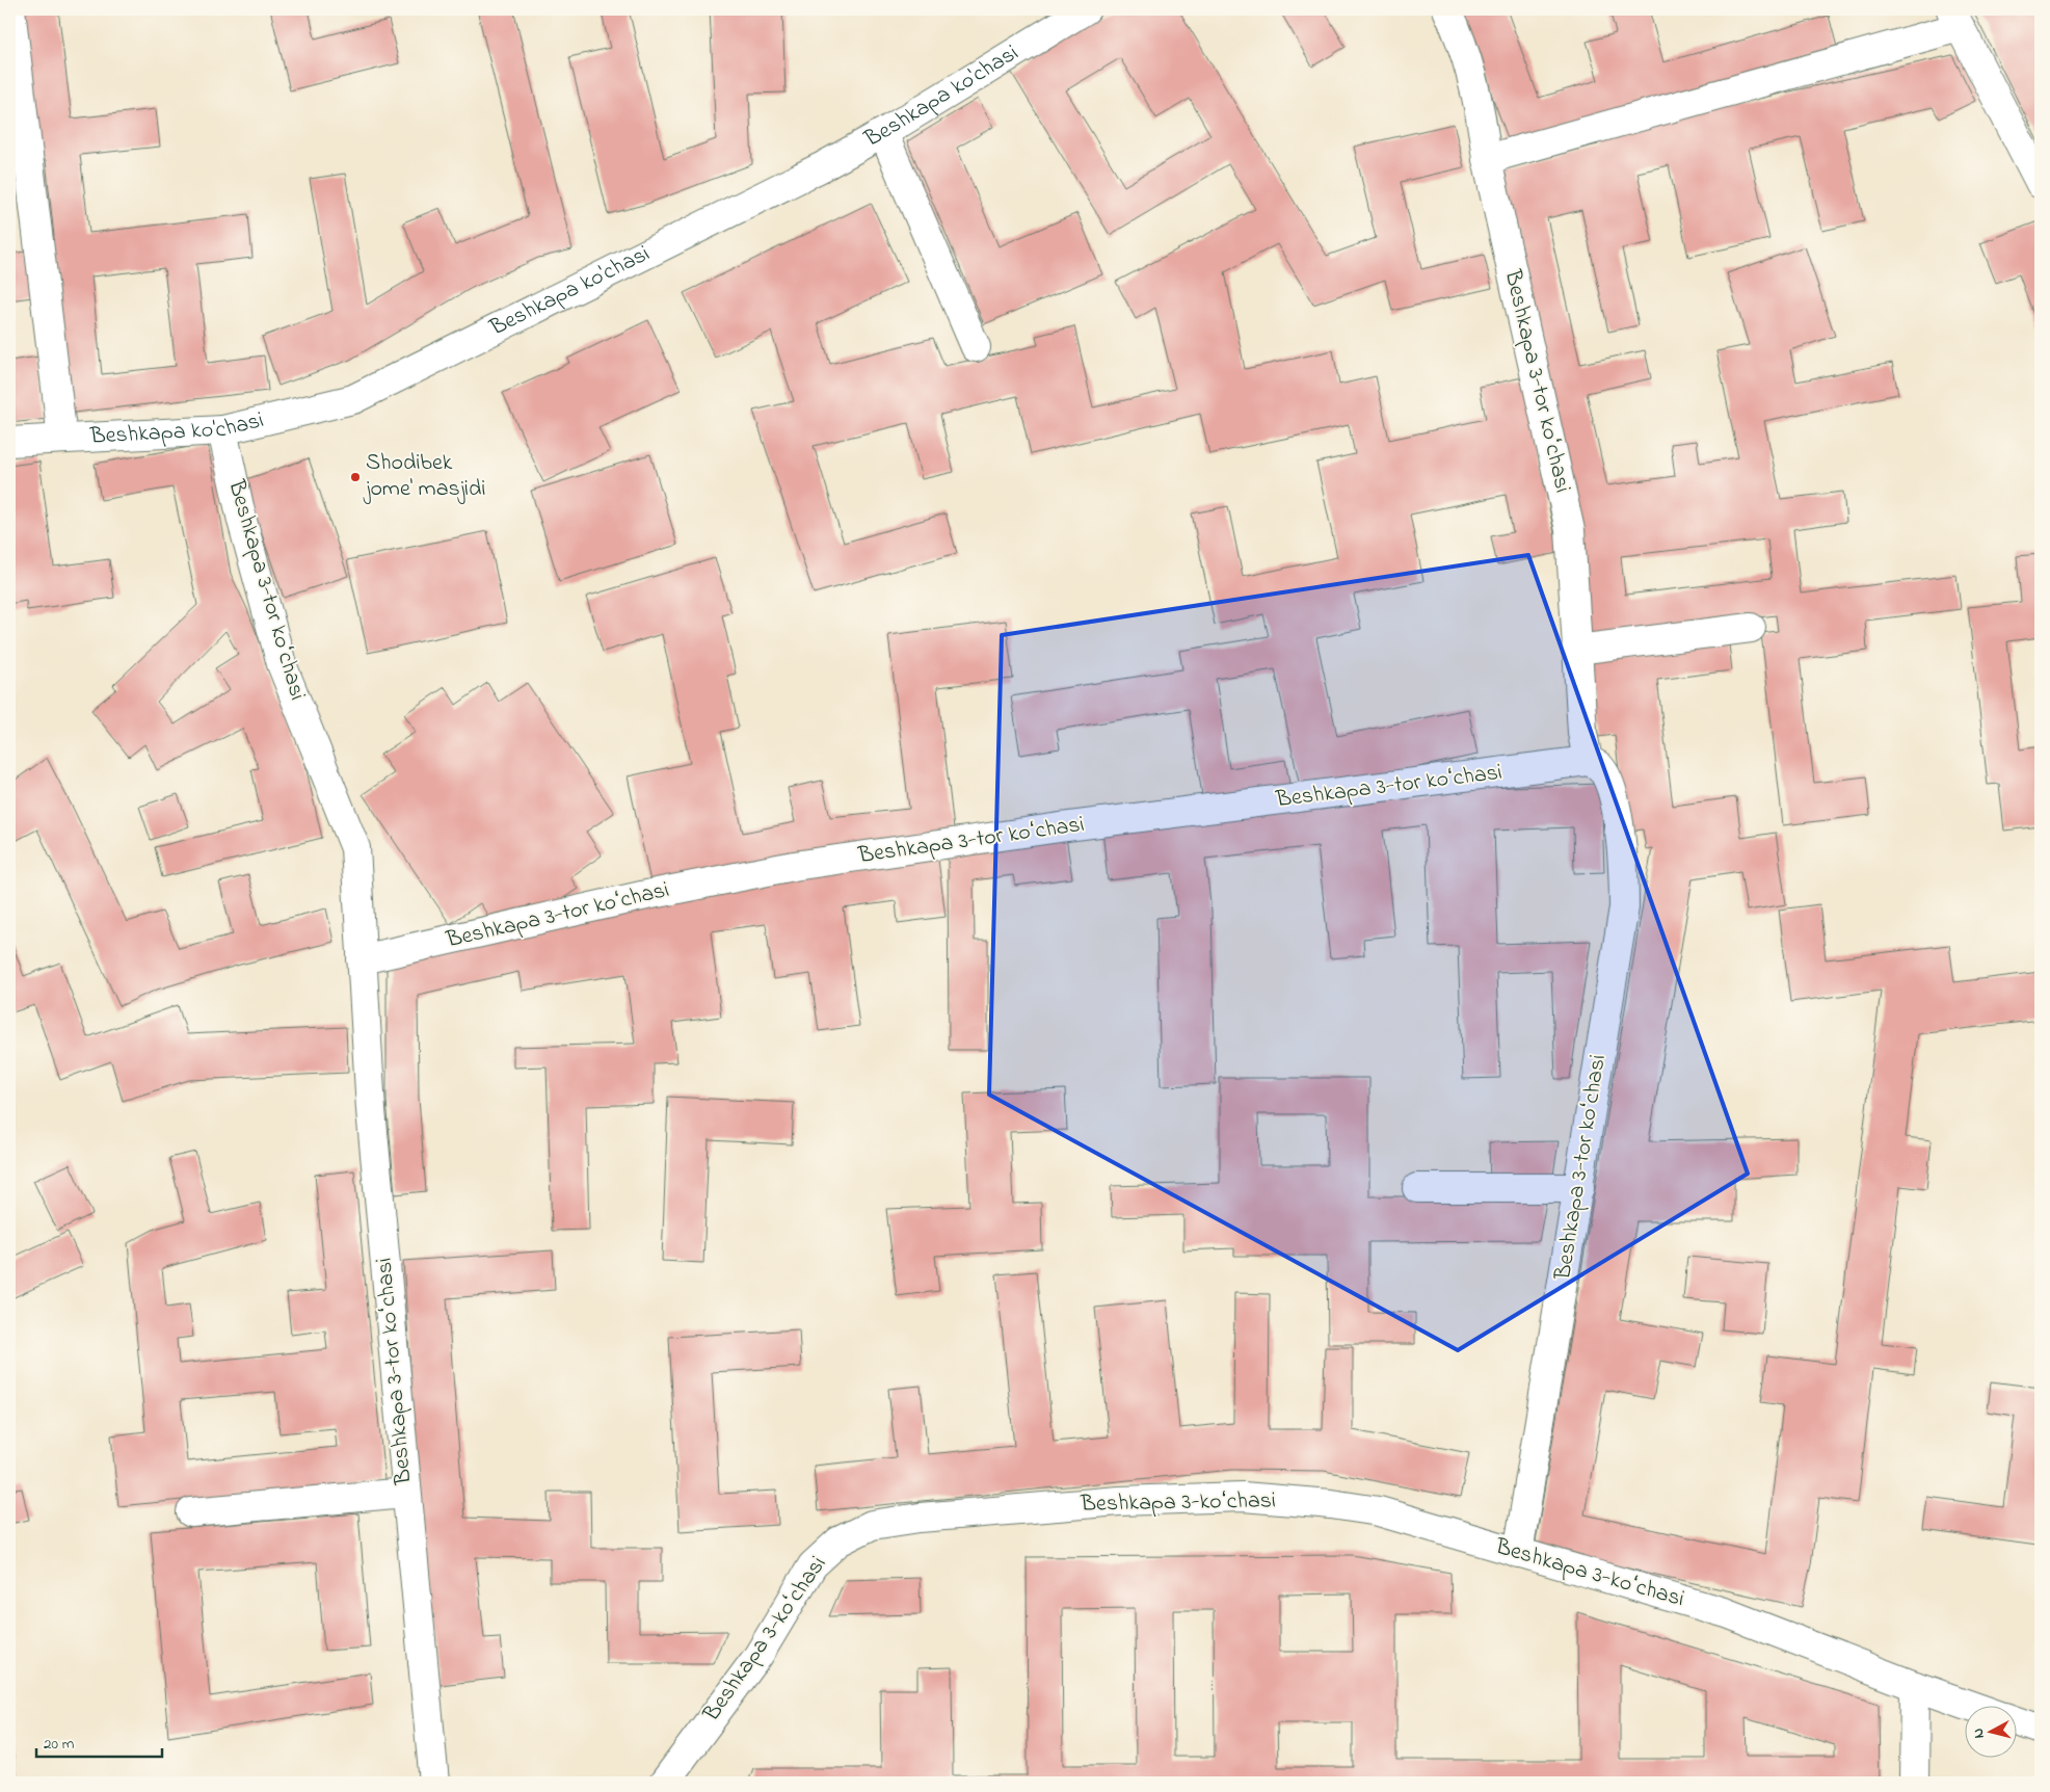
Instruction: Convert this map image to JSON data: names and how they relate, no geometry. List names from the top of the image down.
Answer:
{
  "streets": {
    "street": ["Beshkapa ko'chasi", "Beshkapa 3-tor koʻchasi", "Beshkapa 3-koʻchasi"]
  },
  "crossings": [
    ["Beshkapa ko'chasi", "Beshkapa 3-tor koʻchasi"],
    ["Beshkapa 3-tor koʻchasi", "Beshkapa 3-koʻchasi"]
  ],
  "places": ["Shodibek jome' masjidi"],
  "scale_bar": "20 m",
  "north": "left"
}
